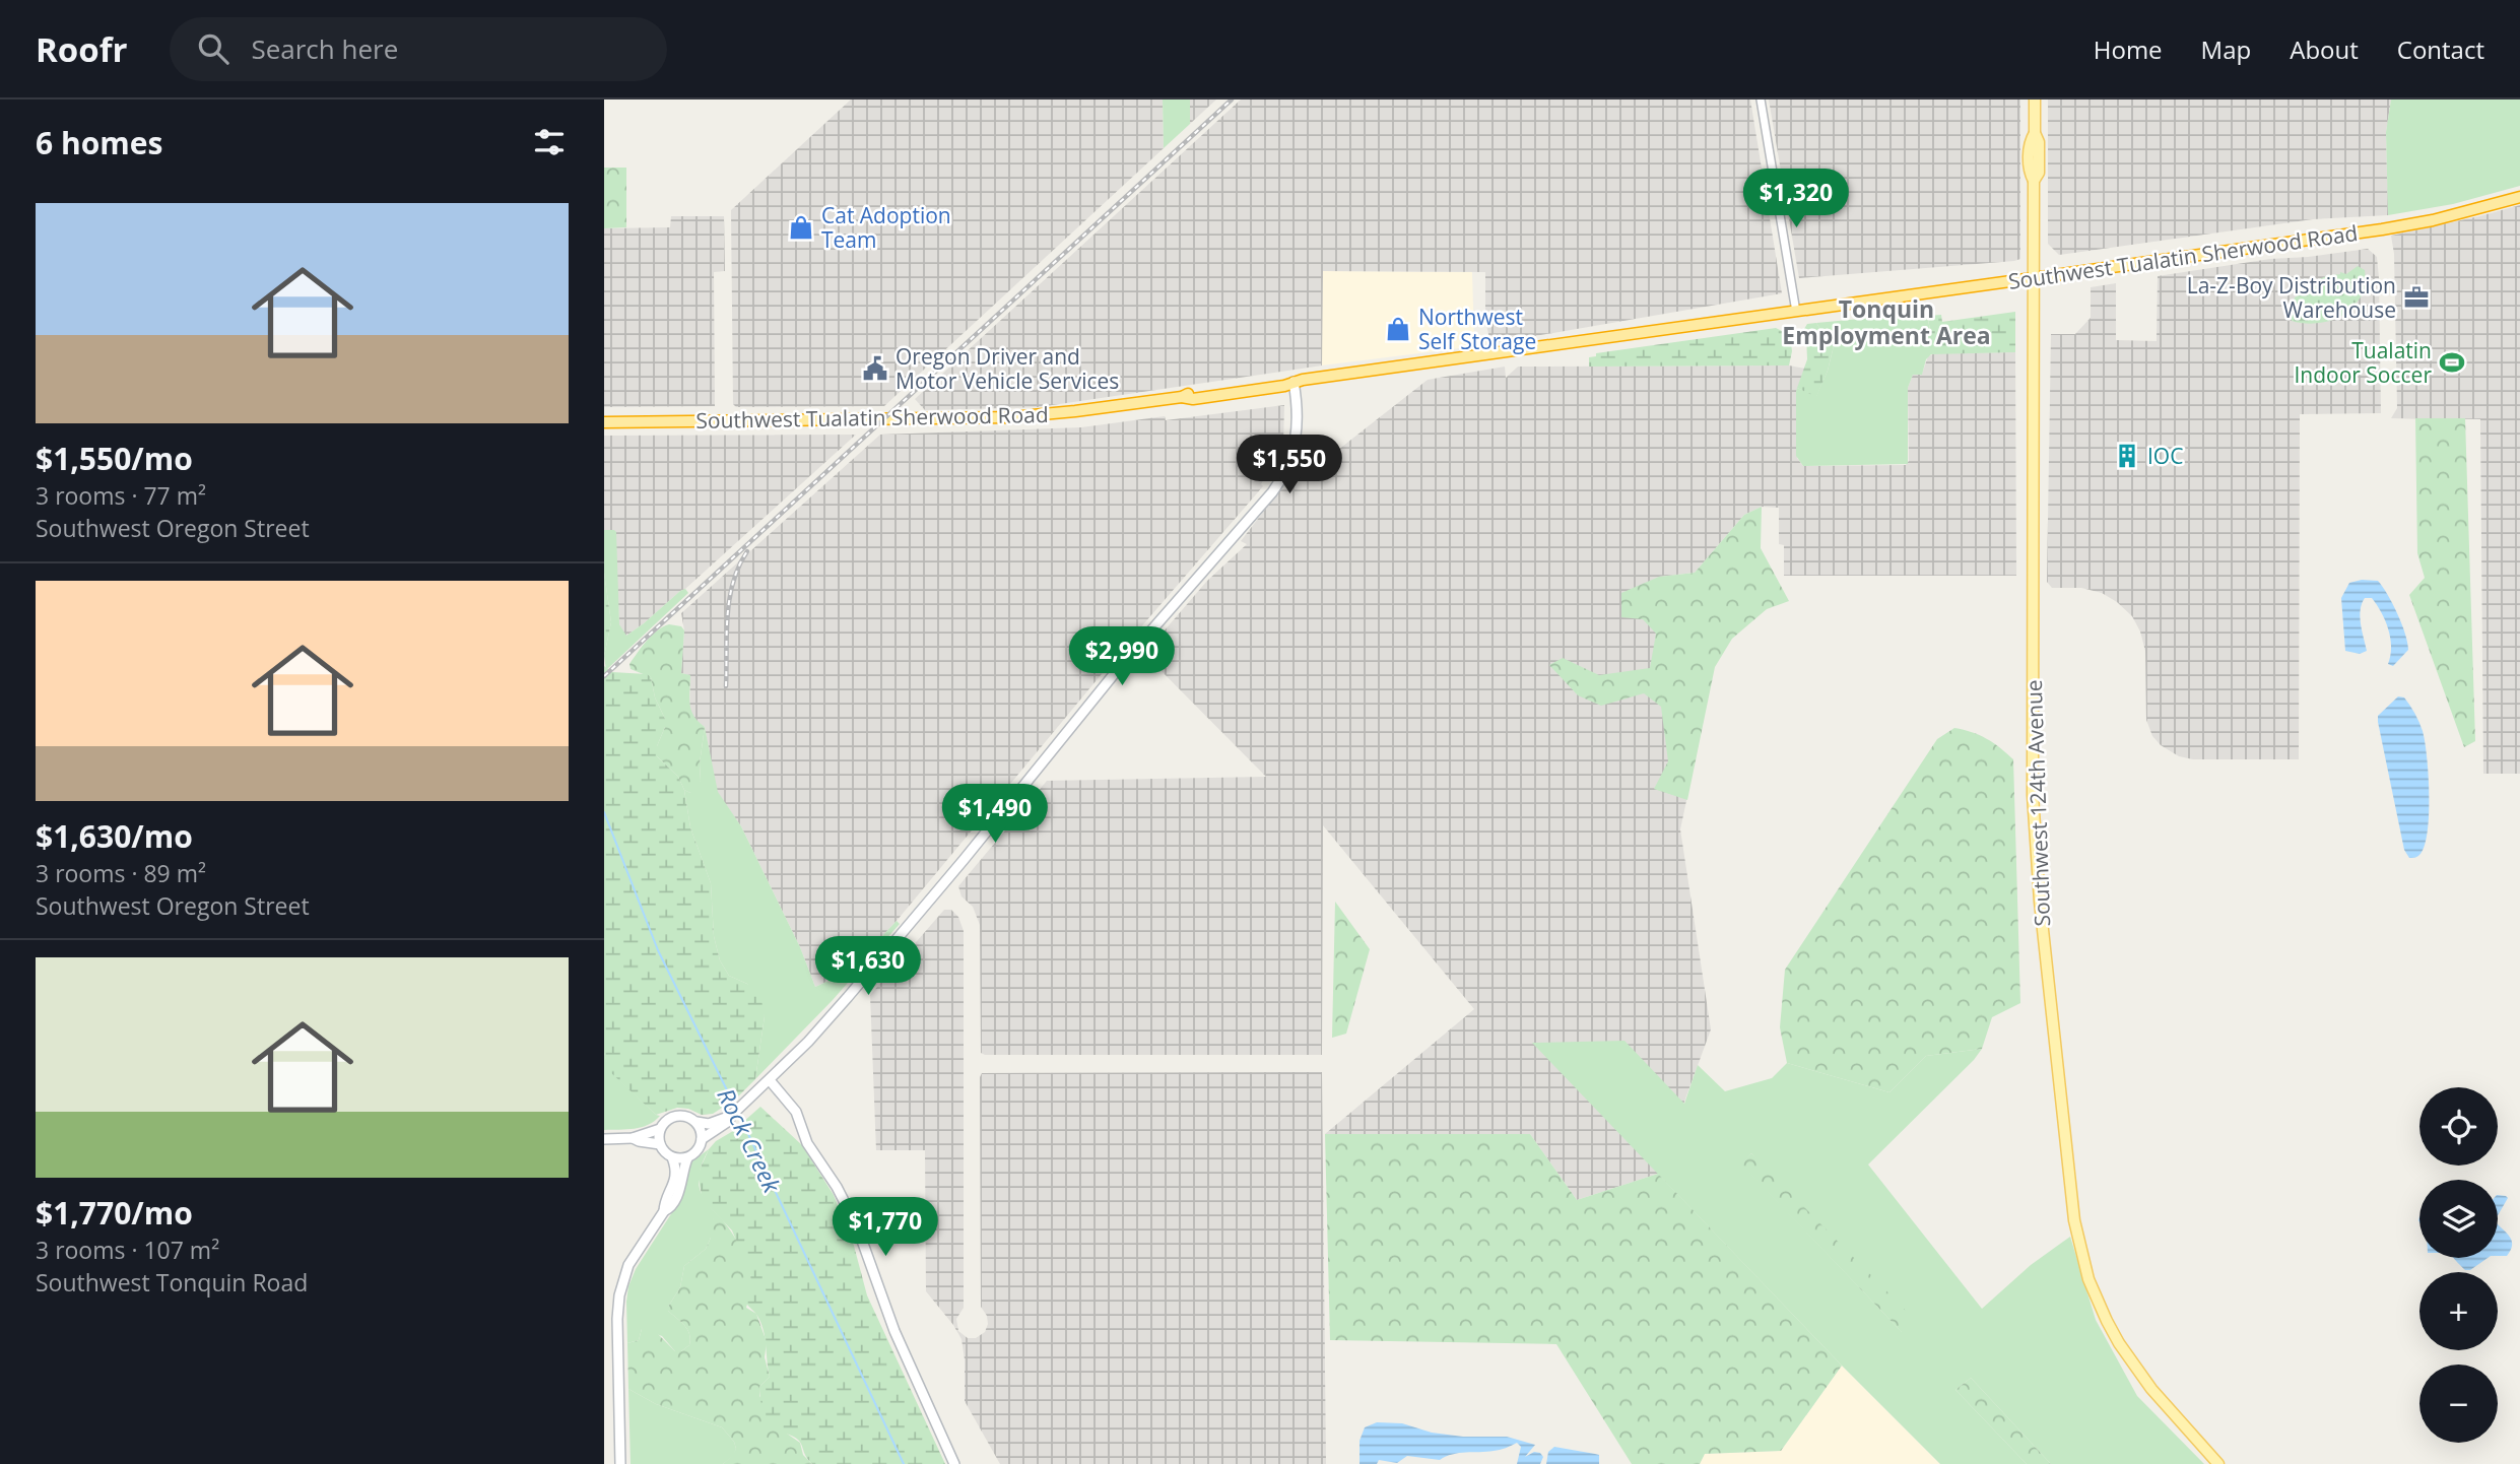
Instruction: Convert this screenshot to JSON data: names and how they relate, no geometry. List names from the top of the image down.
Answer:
{
  "streets": {
    "highway": ["Southwest Tualatin Sherwood Road"],
    "main road": ["Southwest 124th Avenue"]
  },
  "crossings": [
    ["Southwest Tualatin Sherwood Road", "Southwest 124th Avenue"]
  ],
  "districts": ["Tonquin Employment Area"],
  "water": ["Rock Creek"],
  "places": {
    "shop": ["Cat Adoption Team", "Northwest Self Storage"],
    "office": ["La-Z-Boy Distribution Warehouse"],
    "sports": ["Tualatin Indoor Soccer"],
    "public building": ["Oregon Driver and Motor Vehicle Services"],
    "building": ["IOC"]
  },
  "page": {
    "header": "Roofr",
    "search": "Search here",
    "nav": [
      "Home",
      "Map",
      "About",
      "Contact"
    ],
    "heading": "6 homes",
    "price": [
      "$1,320",
      "$1,550",
      "$2,990",
      "$1,490",
      "$1,630",
      "$1,770"
    ],
    "list": [
      {
        "name": "$1,550/mo",
        "note": "3 rooms · 77 m² · Southwest Oregon Street"
      },
      {
        "name": "$1,630/mo",
        "note": "3 rooms · 89 m² · Southwest Oregon Street"
      },
      {
        "name": "$1,770/mo",
        "note": "3 rooms · 107 m² · Southwest Tonquin Road"
      }
    ],
    "map_buttons": ["+", "−"]
  }
}
